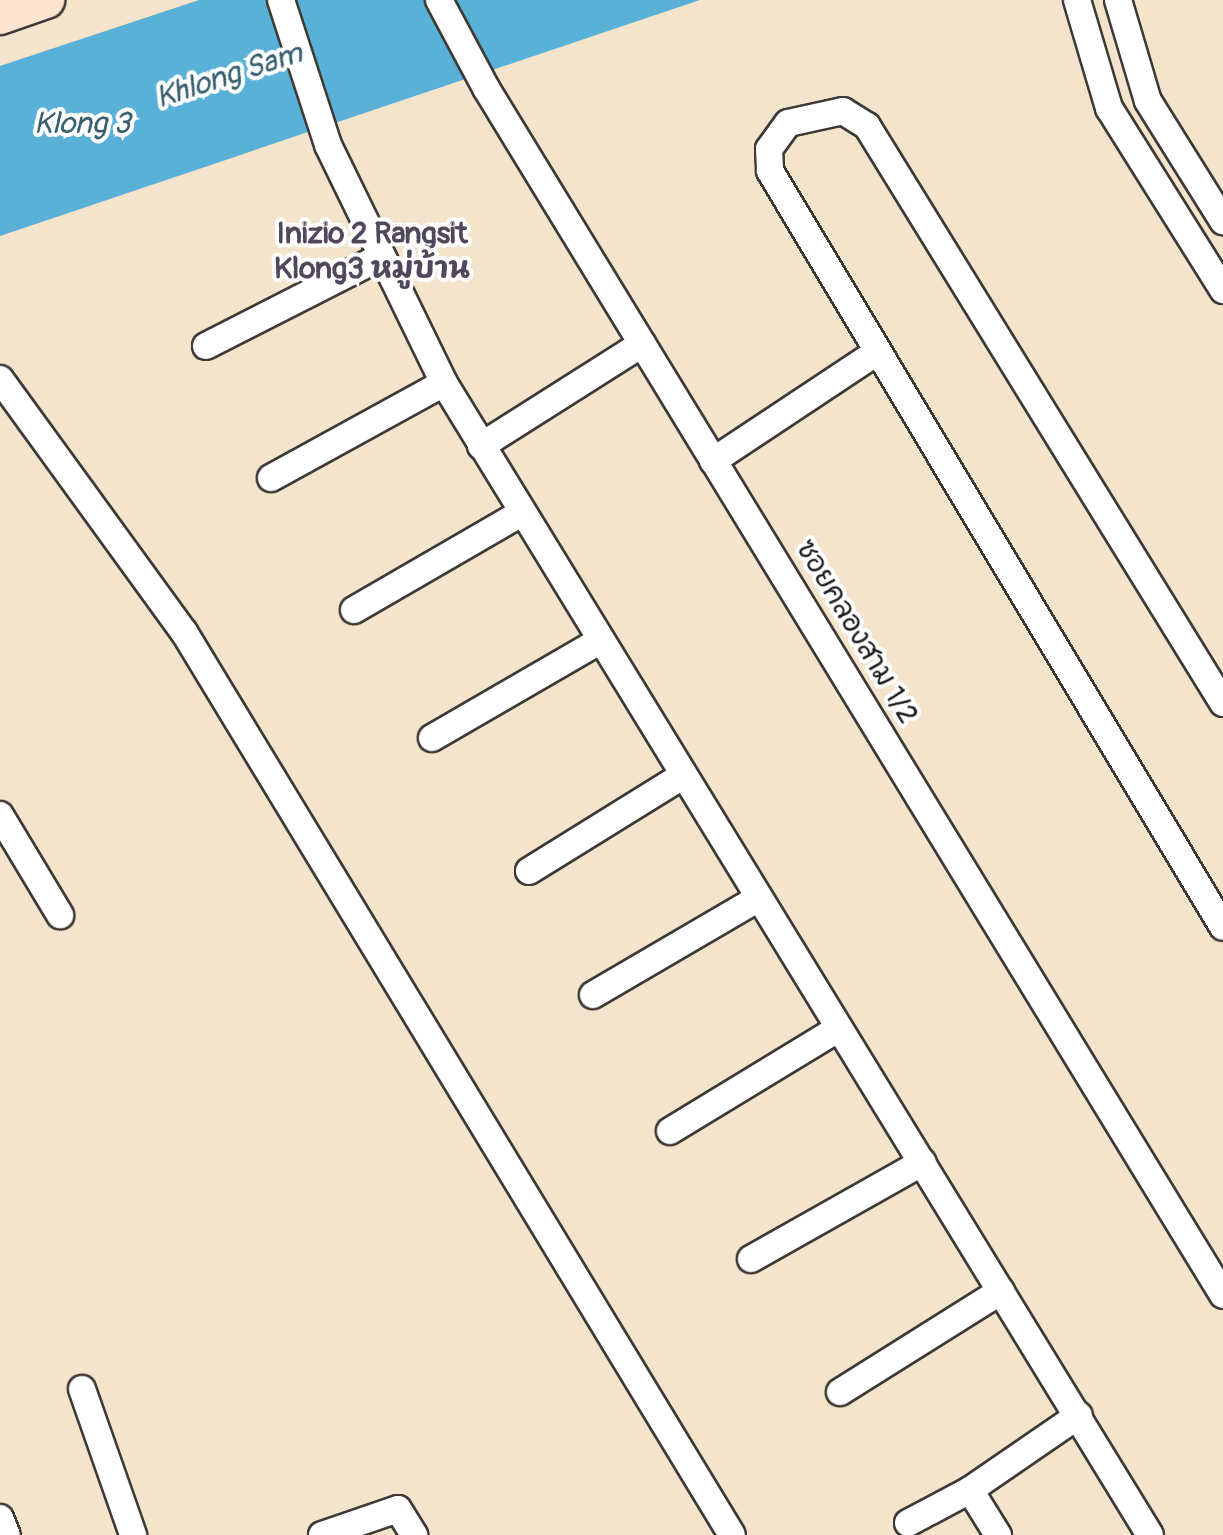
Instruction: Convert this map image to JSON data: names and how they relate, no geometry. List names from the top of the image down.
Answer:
{
  "streets": {
    "street": ["ซอยคลองสาม 1/2"]
  },
  "districts": ["Inizio 2 Rangsit Klong3 หมู่บ้าน"],
  "water": ["Khlong Sam", "Klong 3"]
}
